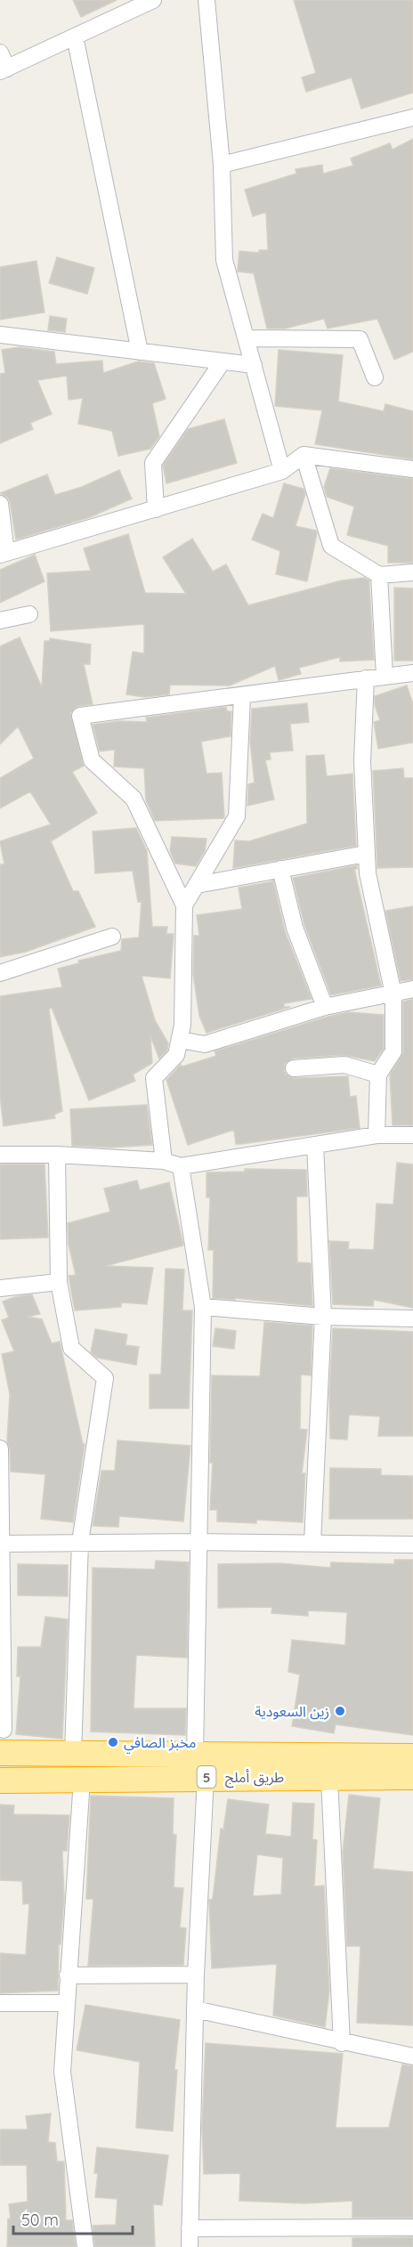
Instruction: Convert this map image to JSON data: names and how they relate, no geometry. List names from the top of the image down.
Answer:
{
  "streets": {
    "highway": ["5", "طريق أملج"]
  },
  "places": ["زين السعودية", "مخبز الصافي"],
  "scale_bar": "50 m"
}
